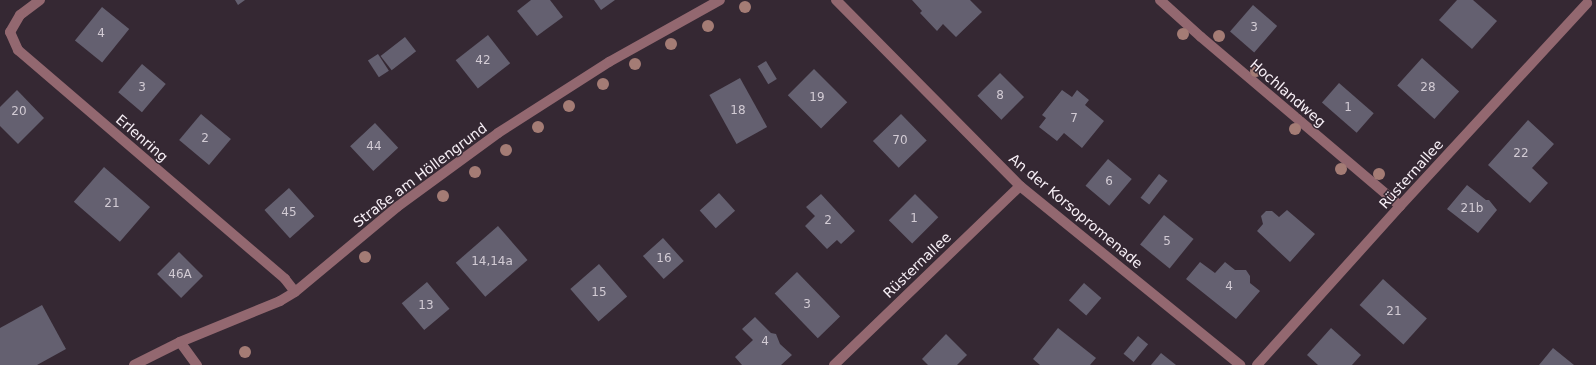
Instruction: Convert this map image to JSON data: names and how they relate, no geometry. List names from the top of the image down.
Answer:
{
  "streets": {
    "street": [
      "Hochlandweg",
      "Erlenring",
      "Rüsternallee",
      "Straße am Höllengrund",
      "An der Korsopromenade"
    ]
  },
  "crossings": [
    ["Hochlandweg", "Rüsternallee"],
    ["Erlenring", "Straße am Höllengrund"],
    ["Rüsternallee", "An der Korsopromenade"]
  ],
  "house_numbers": [
    "3",
    "4",
    "42",
    "3",
    "28",
    "8",
    "19",
    "1",
    "18",
    "20",
    "7",
    "2",
    "70",
    "44",
    "22",
    "6",
    "21",
    "21b",
    "45",
    "1",
    "2",
    "5",
    "16",
    "14,14a",
    "46A",
    "4",
    "15",
    "3",
    "13",
    "21",
    "4"
  ]
}
